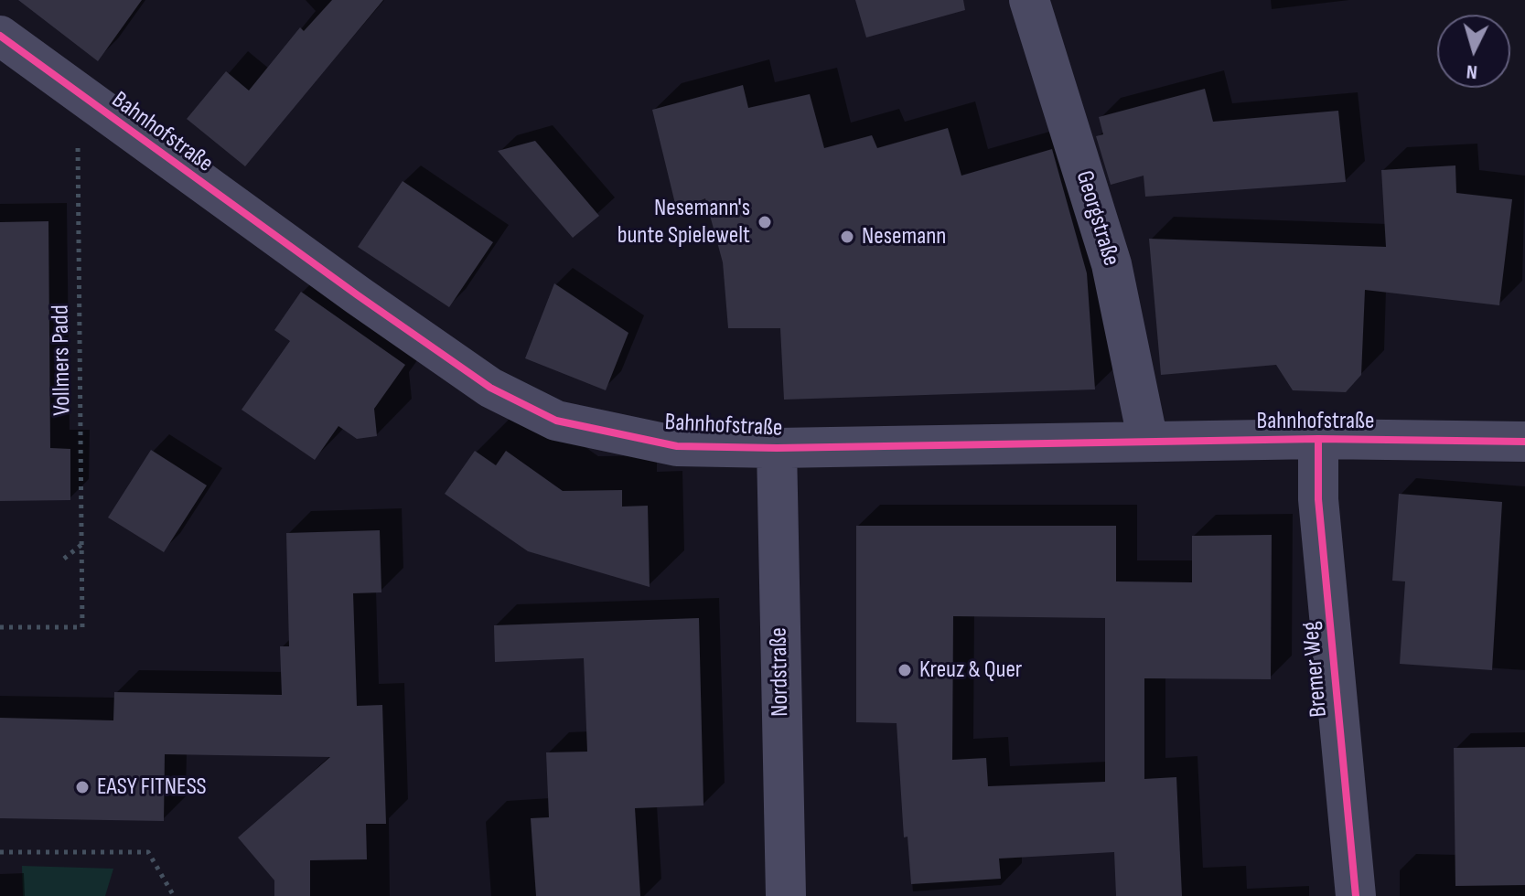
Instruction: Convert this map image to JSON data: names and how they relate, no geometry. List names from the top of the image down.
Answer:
{
  "streets": {
    "street": [
      "Bahnhofstraße",
      "Georgstraße",
      "Bremer Weg",
      "Nordstraße"
    ],
    "path": ["Vollmers Padd"]
  },
  "crossings": [
    ["Bahnhofstraße", "Georgstraße"],
    ["Bahnhofstraße", "Vollmers Padd"],
    ["Bahnhofstraße", "Bremer Weg"],
    ["Bahnhofstraße", "Nordstraße"]
  ],
  "places": [
    "Nesemann's bunte Spielewelt",
    "Nesemann",
    "Kreuz & Quer",
    "EASY FITNESS"
  ],
  "north": "bottom"
}
